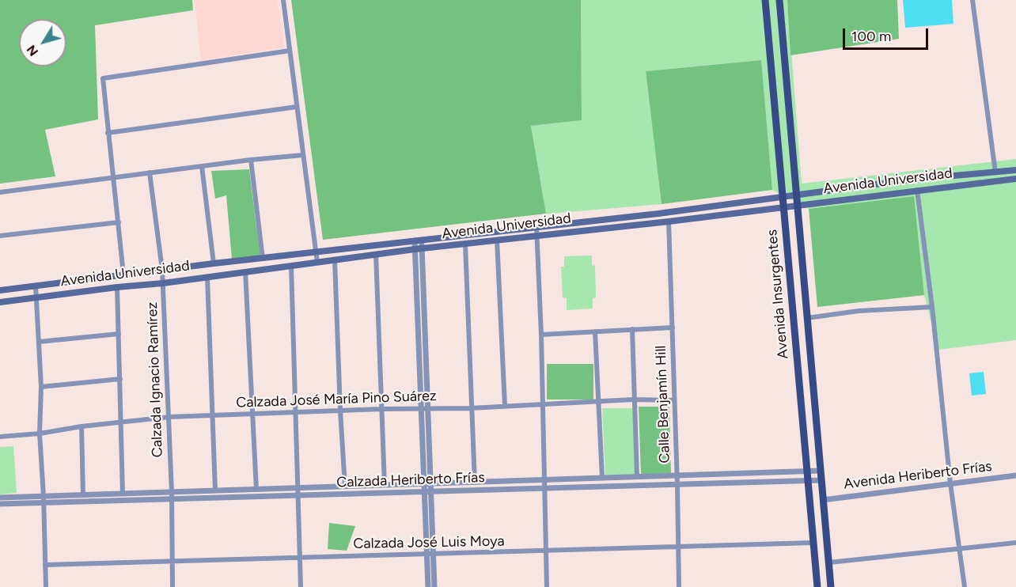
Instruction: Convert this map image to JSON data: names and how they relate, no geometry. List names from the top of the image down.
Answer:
{
  "streets": {
    "main road": ["Avenida Universidad", "Avenida Insurgentes"],
    "street": [
      "Calzada Ignacio Ramírez",
      "Calzada José María Pino Suárez",
      "Calle Benjamín Hill",
      "Avenida Heriberto Frías",
      "Calzada Heriberto Frías",
      "Calzada José Luis Moya"
    ]
  },
  "crossings": [
    ["Avenida Universidad", "Avenida Insurgentes"],
    ["Avenida Universidad", "Calzada Ignacio Ramírez"],
    ["Avenida Universidad", "Calle Benjamín Hill"],
    ["Avenida Insurgentes", "Avenida Heriberto Frías"],
    ["Avenida Insurgentes", "Calzada Heriberto Frías"],
    ["Avenida Insurgentes", "Calzada José Luis Moya"],
    ["Calzada Ignacio Ramírez", "Calzada José María Pino Suárez"],
    ["Calzada Ignacio Ramírez", "Calzada Heriberto Frías"],
    ["Calzada Ignacio Ramírez", "Calzada José Luis Moya"],
    ["Calzada José María Pino Suárez", "Calle Benjamín Hill"],
    ["Calle Benjamín Hill", "Calzada Heriberto Frías"],
    ["Calle Benjamín Hill", "Calzada José Luis Moya"]
  ],
  "scale_bar": "100 m",
  "north": "bottom left"
}
